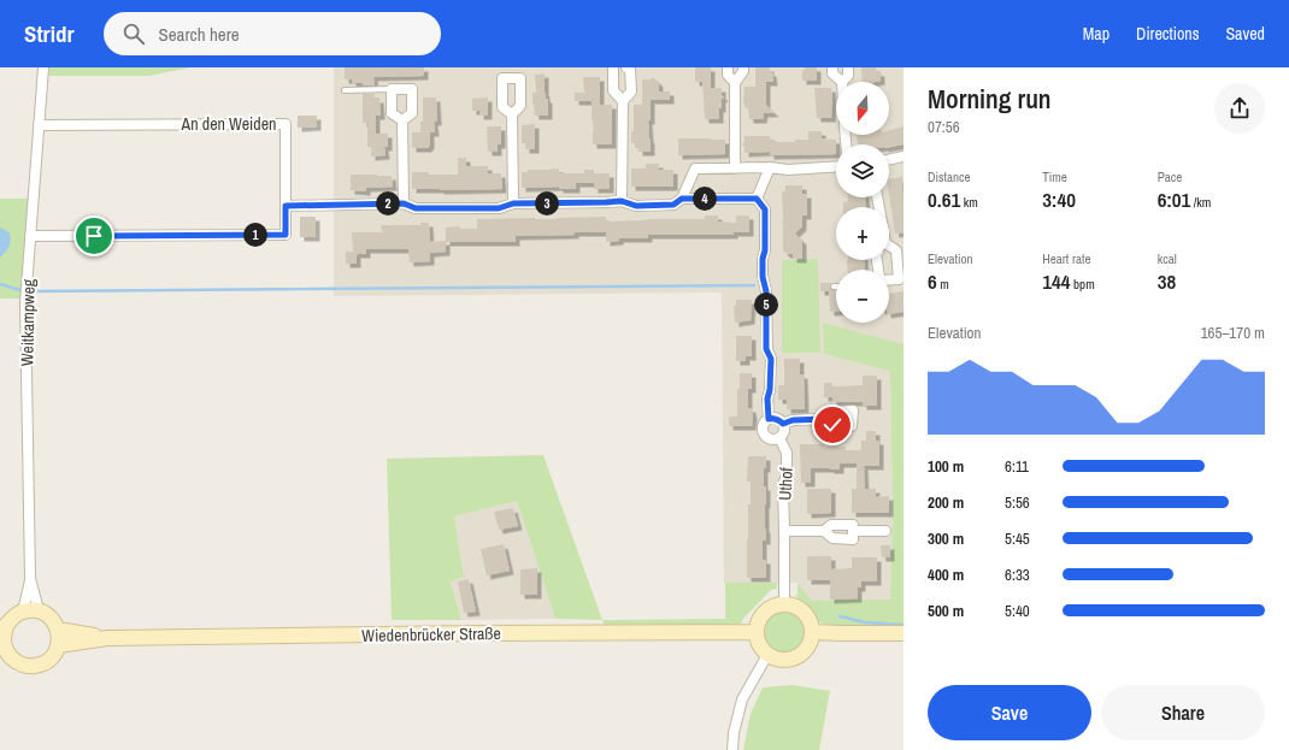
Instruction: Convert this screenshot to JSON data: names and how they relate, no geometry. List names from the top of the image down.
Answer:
{
  "streets": {
    "street": [
      "An den Weiden",
      "Weitkampweg",
      "Uthof",
      "Wiedenbrücker Straße"
    ]
  },
  "crossings": [
    ["An den Weiden", "Weitkampweg"],
    ["Uthof", "Wiedenbrücker Straße"]
  ],
  "north": "bottom",
  "page": {
    "header": "Stridr",
    "search": "Search here",
    "nav": ["Map", "Directions", "Saved"],
    "heading": ["Morning run", "07:56"],
    "map_buttons": ["+", "−"],
    "stats": [
      ["Distance", "0.61 km"],
      ["Time", "3:40"],
      ["Pace", "6:01 /km"],
      ["Elevation", "6 m"],
      ["Heart rate", "144 bpm"],
      ["kcal", "38"]
    ],
    "pins": [
      "4",
      "2",
      "3",
      "1",
      "5"
    ],
    "chart": ["Elevation", "165–170 m"],
    "list": [
      {
        "name": "100 m",
        "note": "6:11"
      },
      {
        "name": "200 m",
        "note": "5:56"
      },
      {
        "name": "300 m",
        "note": "5:45"
      },
      {
        "name": "400 m",
        "note": "6:33"
      },
      {
        "name": "500 m",
        "note": "5:40"
      }
    ],
    "buttons": ["Save", "Share"]
  }
}
